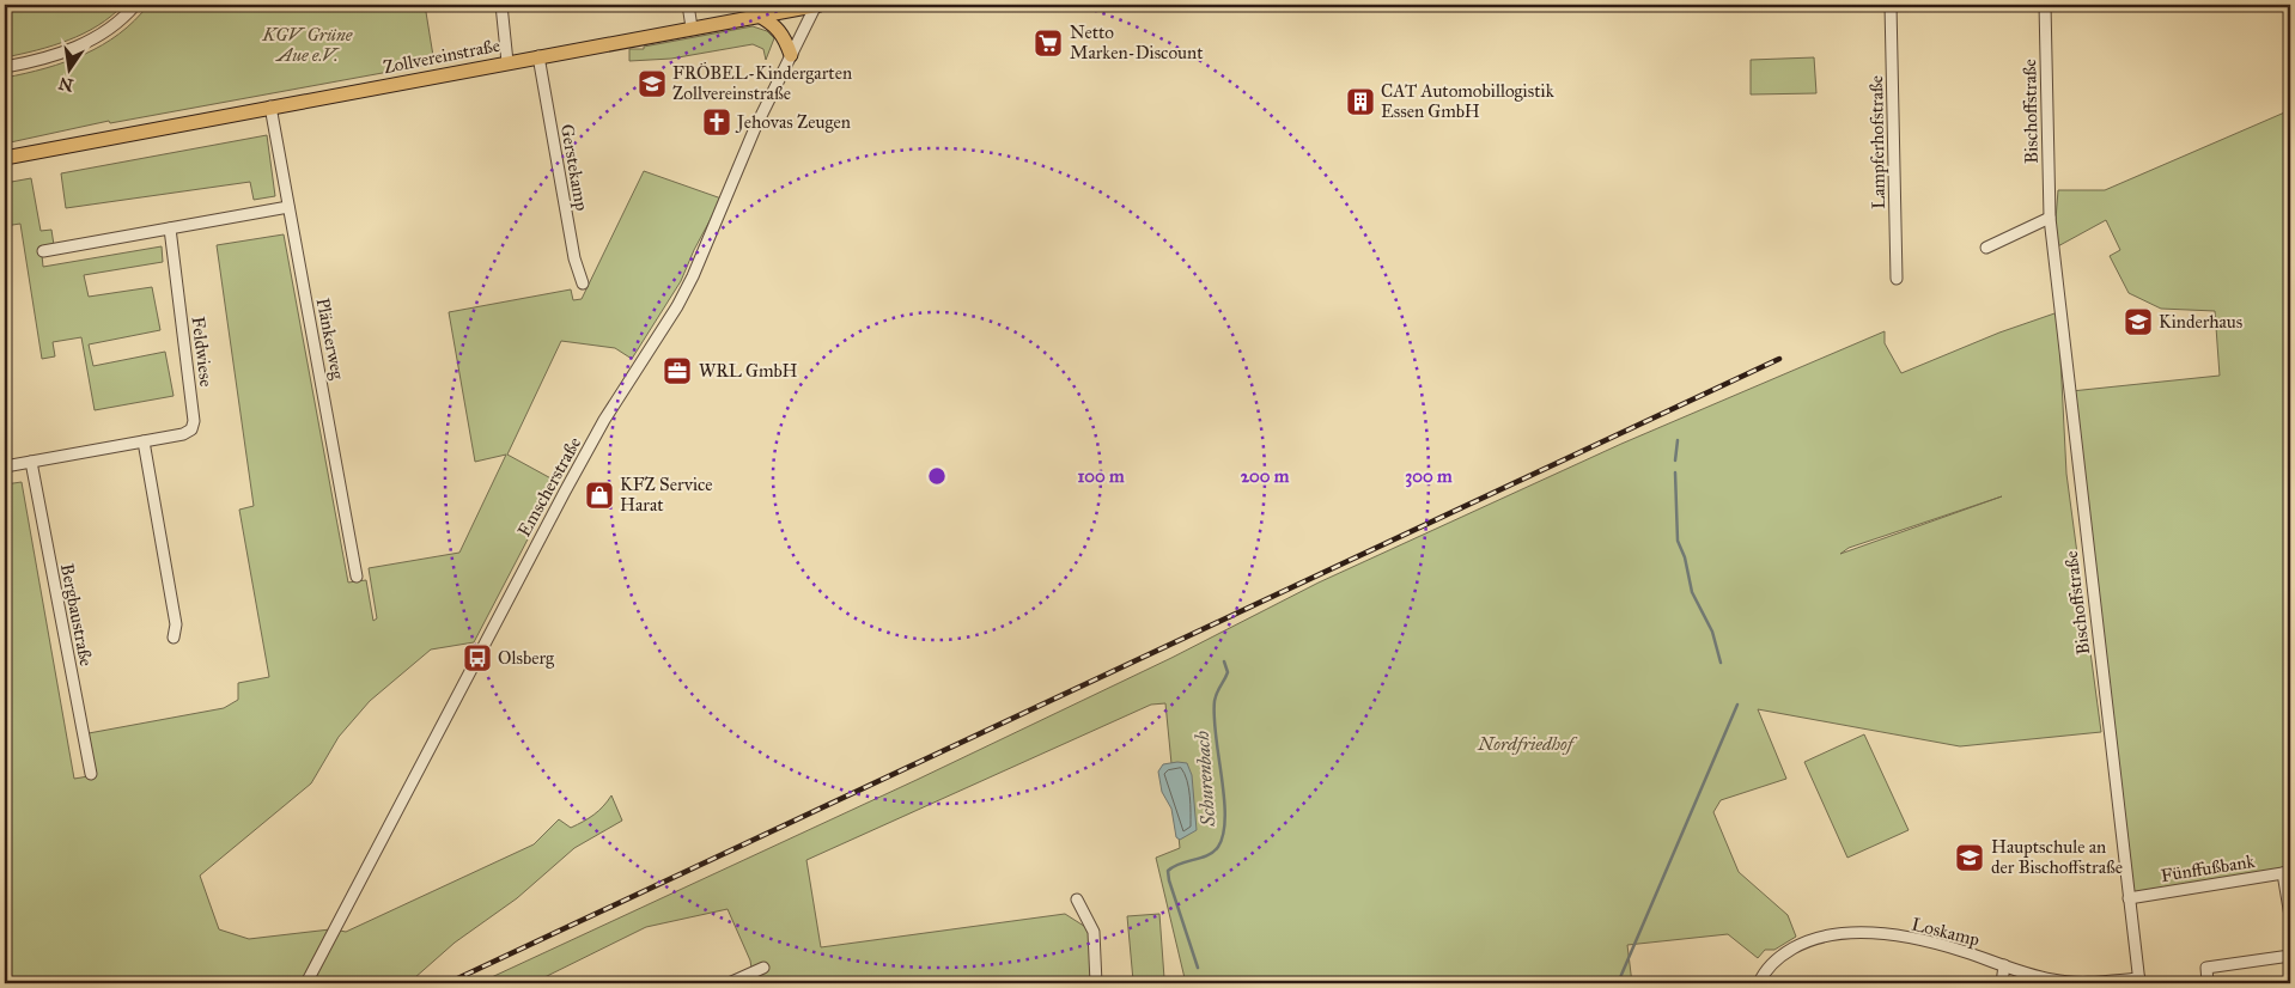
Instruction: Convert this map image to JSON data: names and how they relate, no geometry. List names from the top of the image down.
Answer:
{
  "streets": {
    "main road": ["Zollvereinstraße"],
    "street": [
      "Bischoffstraße",
      "Lampferhofstraße",
      "Gerstekamp",
      "Plänkerweg",
      "Feldwiese",
      "Emscherstraße",
      "Bergbaustraße",
      "Fünffußbank",
      "Loskamp"
    ]
  },
  "crossings": [
    ["Zollvereinstraße", "Gerstekamp"],
    ["Zollvereinstraße", "Plänkerweg"],
    ["Zollvereinstraße", "Emscherstraße"],
    ["Bischoffstraße", "Fünffußbank"],
    ["Bischoffstraße", "Loskamp"],
    ["Feldwiese", "Bergbaustraße"]
  ],
  "water": ["Schurenbach"],
  "parks": ["KGV Grüne Aue e.V.", "Nordfriedhof"],
  "places": {
    "supermarket": ["Netto Marken-Discount"],
    "school or university": ["FRÖBEL-Kindergarten Zollvereinstraße", "Kinderhaus", "Hauptschule an der Bischoffstraße"],
    "building": ["CAT Automobillogistik Essen GmbH"],
    "church": ["Jehovas Zeugen"],
    "office": ["WRL GmbH"],
    "shop": ["KFZ Service Harat"],
    "bus stop": ["Olsberg"]
  },
  "north": "bottom",
  "rings": ["100 m", "200 m", "300 m"]
}
